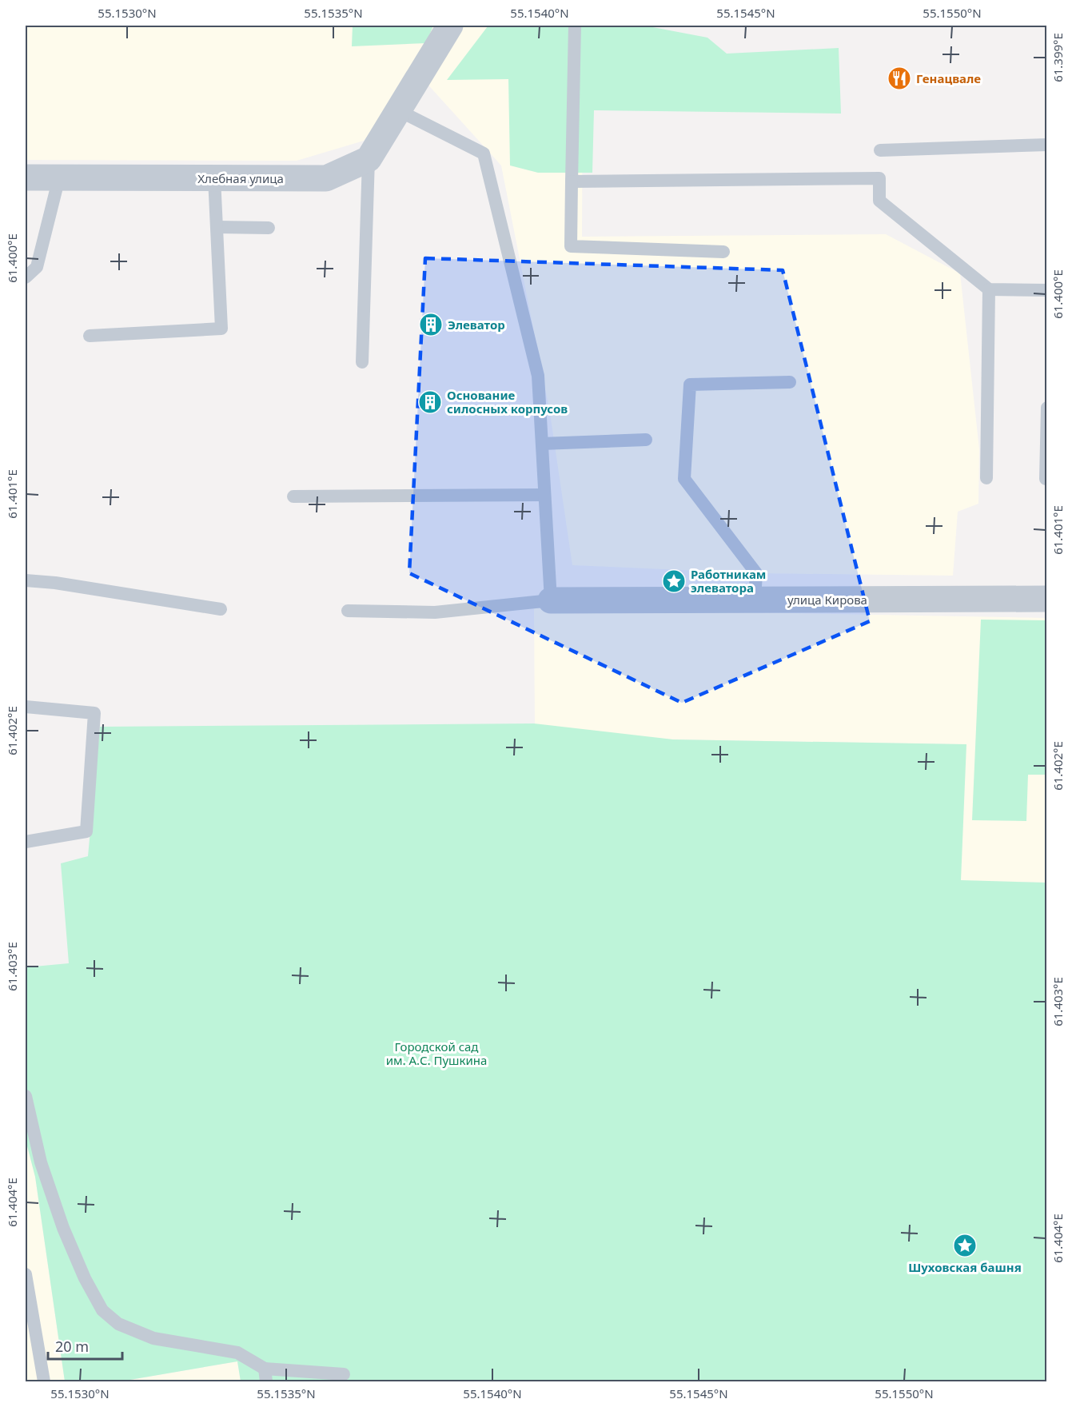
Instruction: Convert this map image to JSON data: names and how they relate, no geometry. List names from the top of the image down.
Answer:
{
  "streets": {
    "street": ["Хлебная улица", "улица Кирова"]
  },
  "parks": ["Городской сад им. А.С. Пушкина"],
  "places": {
    "restaurant": ["Генацвале"],
    "building": ["Элеватор", "Основание силосных корпусов"],
    "place": ["Работникам элеватора", "Шуховская башня"]
  },
  "scale_bar": "20 m",
  "coordinates": [
    "55.1530°N",
    "55.1535°N",
    "55.1540°N",
    "55.1545°N",
    "55.1550°N",
    "61.399°E",
    "61.400°E",
    "61.401°E",
    "61.402°E",
    "61.403°E",
    "61.404°E"
  ]
}
